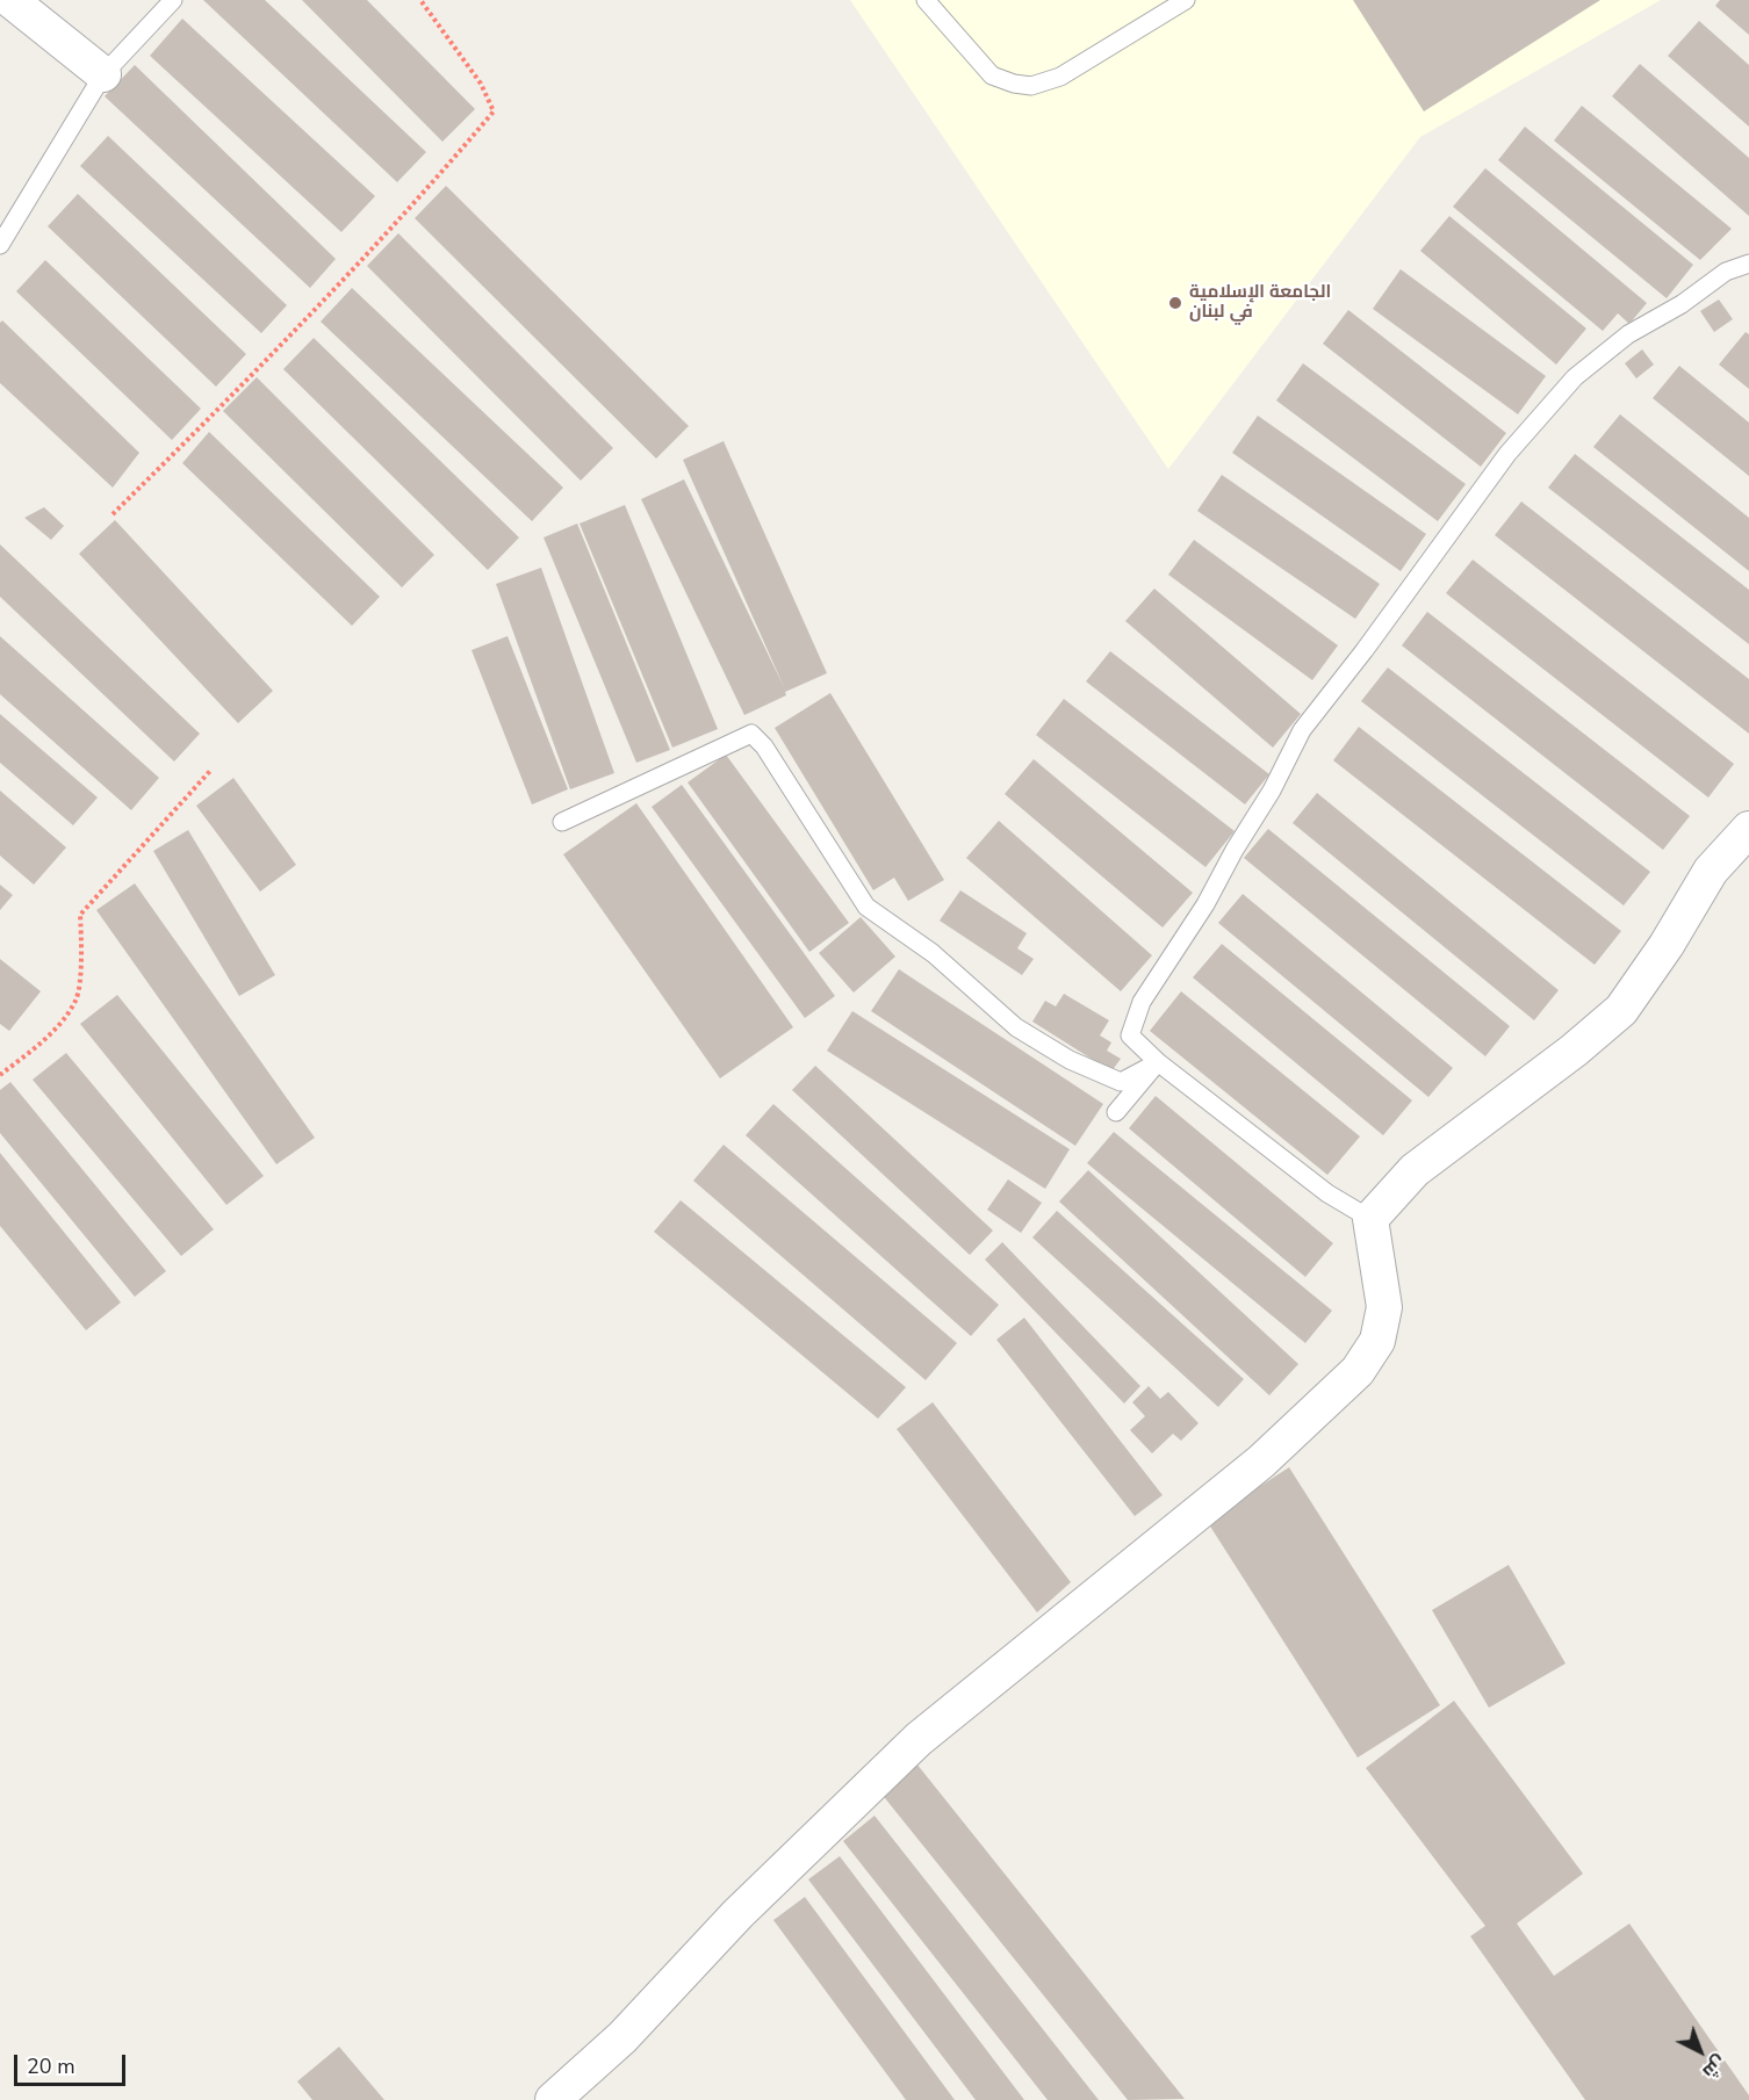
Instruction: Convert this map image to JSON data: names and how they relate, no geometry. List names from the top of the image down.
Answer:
{
  "places": ["الجامعة الإسلامية في لبنان"],
  "scale_bar": "20 m",
  "north": "bottom right"
}
